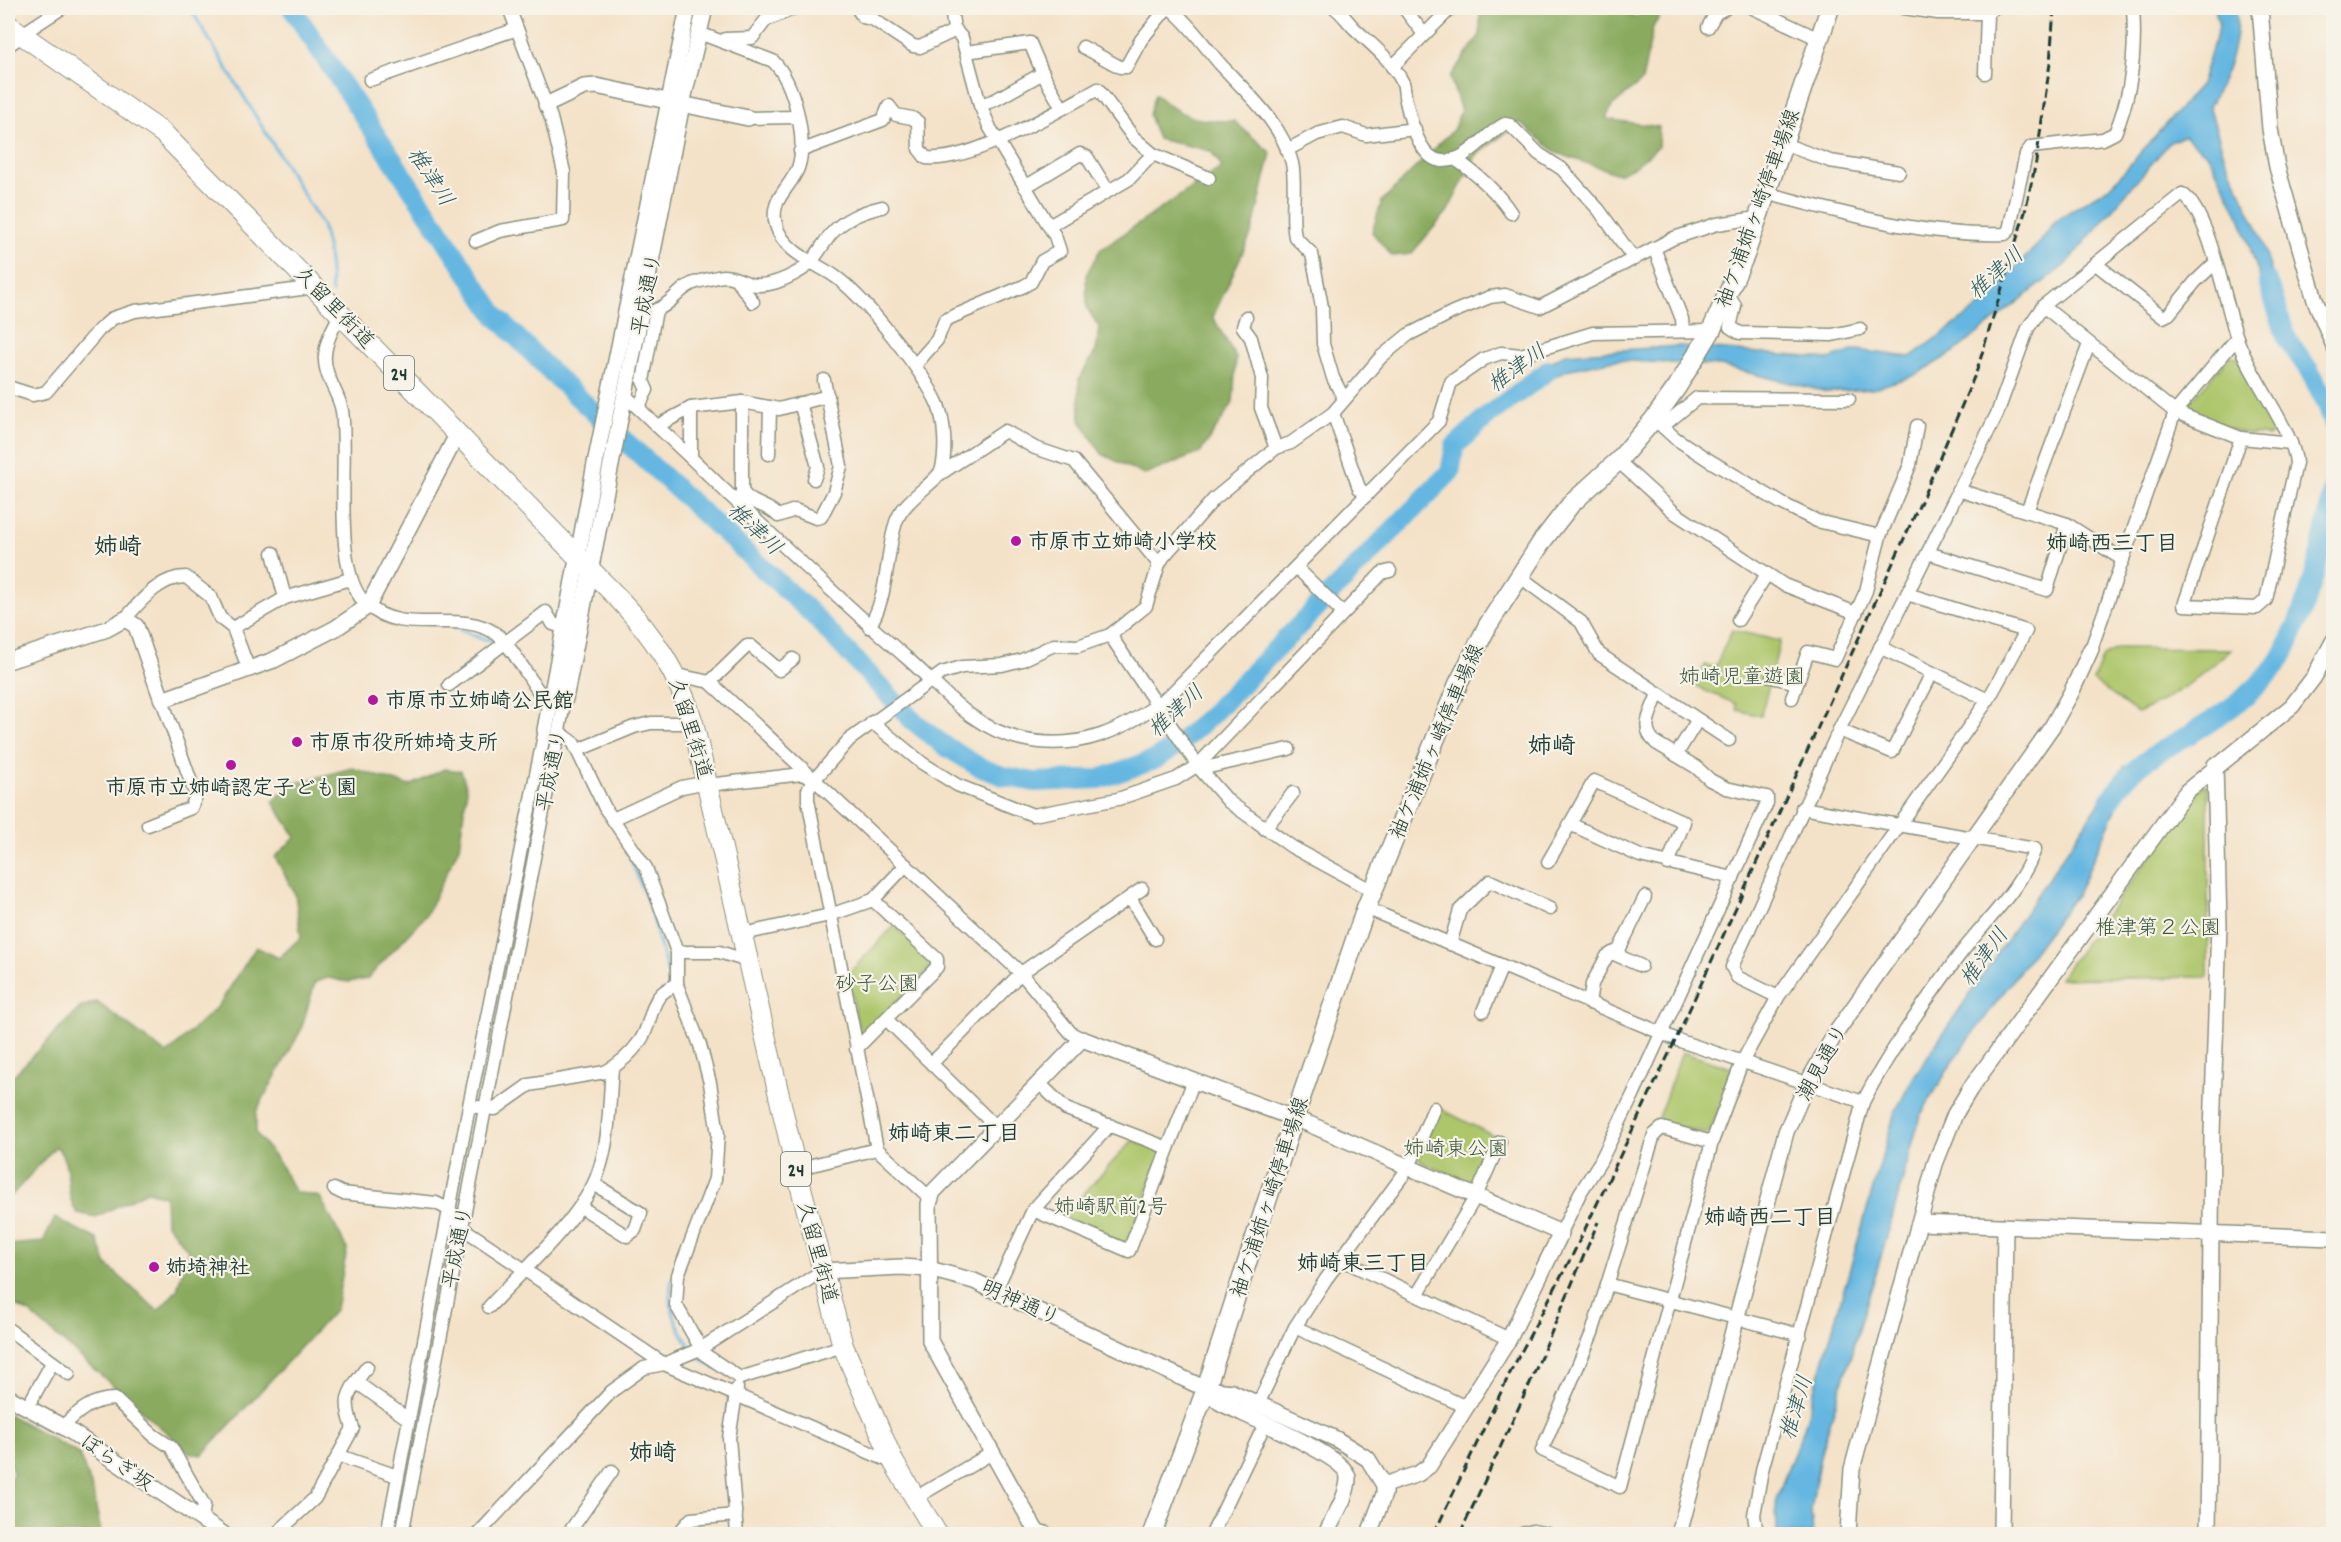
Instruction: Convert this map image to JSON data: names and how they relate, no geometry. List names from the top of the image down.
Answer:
{
  "streets": {
    "main road": ["袖ケ浦姉ヶ崎停車場線", "久留里街道", "24"],
    "street": [
      "平成通り",
      "潮見通り",
      "明神通り",
      "ぼらぎ坂"
    ]
  },
  "crossings": [
    ["袖ケ浦姉ヶ崎停車場線", "明神通り"],
    ["平成通り", "久留里街道"],
    ["久留里街道", "明神通り"]
  ],
  "districts": [
    "姉崎西三丁目",
    "姉崎",
    "姉崎",
    "姉崎東二丁目",
    "姉崎西二丁目",
    "姉崎東三丁目",
    "姉崎"
  ],
  "water": ["椎津川"],
  "parks": [
    "姉崎児童遊園",
    "椎津第２公園",
    "砂子公園",
    "姉崎東公園",
    "姉崎駅前2号"
  ],
  "places": [
    "市原市立姉崎小学校",
    "市原市立姉崎公民館",
    "市原市役所姉埼支所",
    "市原市立姉崎認定子ども園",
    "姉埼神社"
  ]
}
